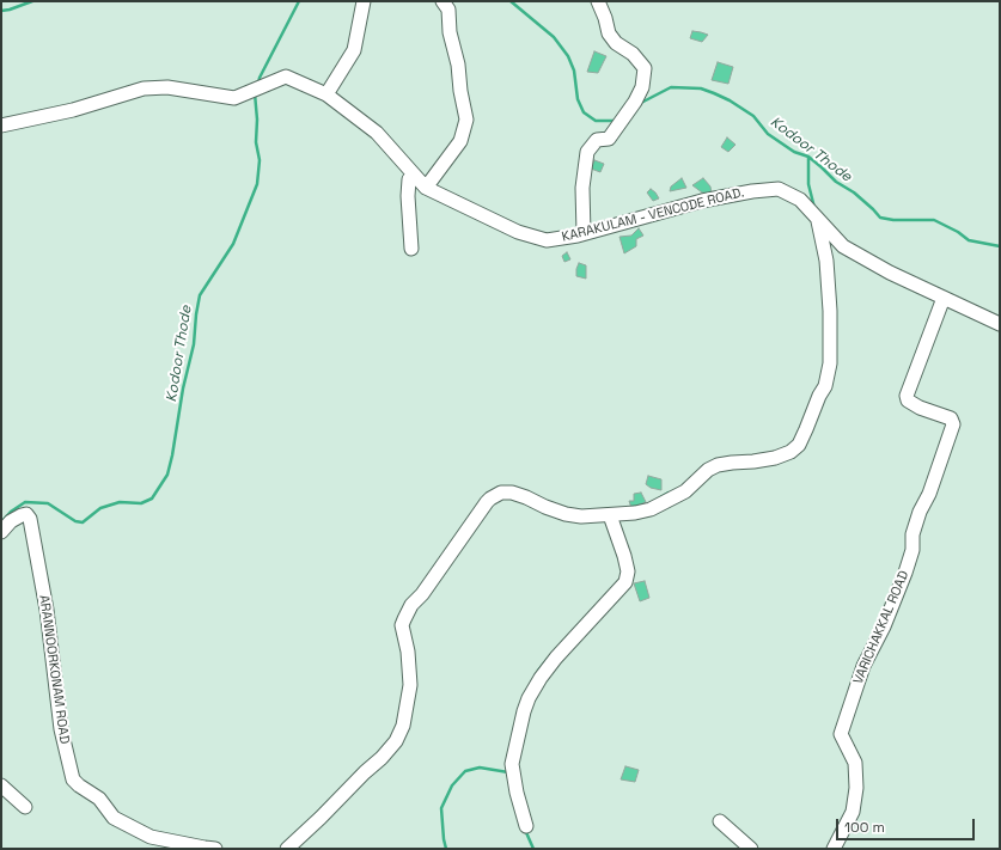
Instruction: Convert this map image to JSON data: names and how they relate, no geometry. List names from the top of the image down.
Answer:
{
  "streets": {
    "street": ["KARAKULAM - VENCODE ROAD.", "VARICHAKKAL ROAD", "ARANNOORKONAM ROAD"]
  },
  "crossings": [
    ["KARAKULAM - VENCODE ROAD.", "VARICHAKKAL ROAD"]
  ],
  "water": ["Kodoor Thode"],
  "scale_bar": "100 m"
}
